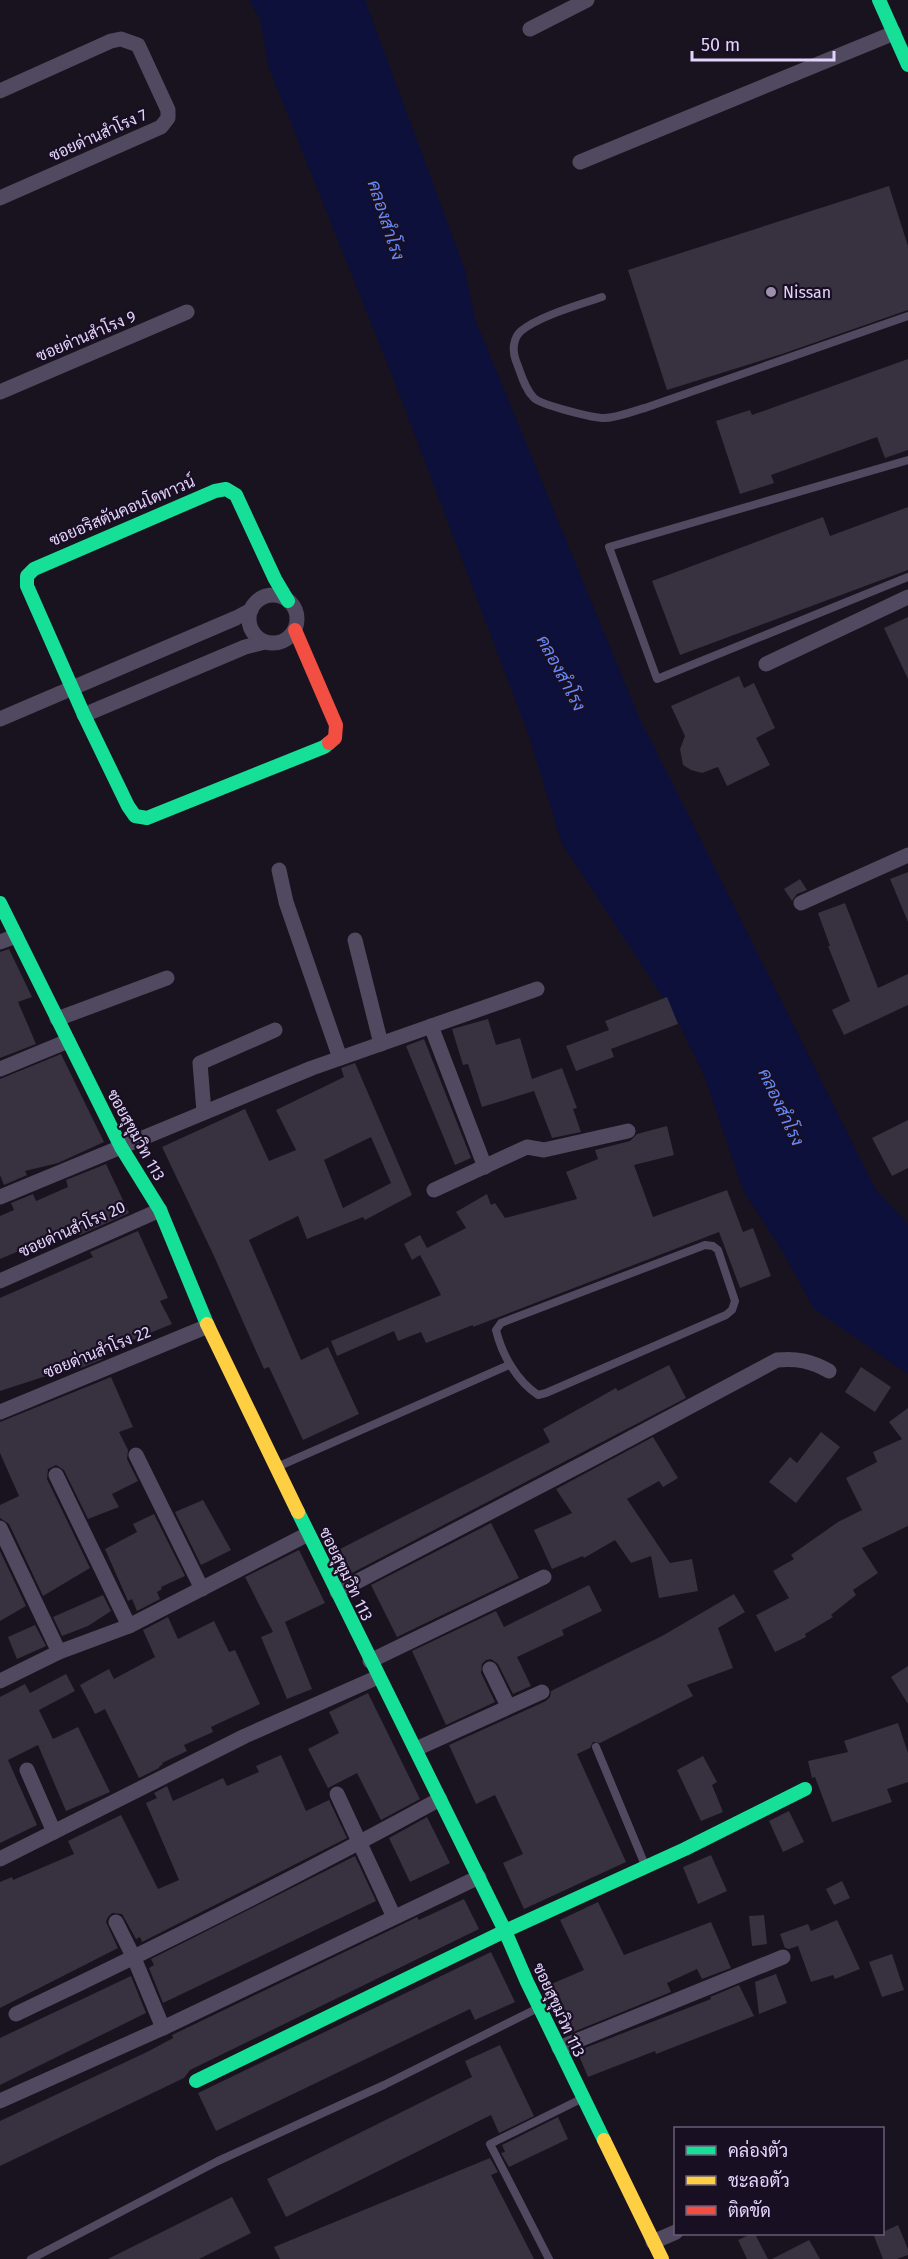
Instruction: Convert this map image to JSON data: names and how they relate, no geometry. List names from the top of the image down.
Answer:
{
  "streets": {
    "main road": ["ซอยอริสตันคอนโดทาวน์", "ซอยสุขุมวิท 113"],
    "street": [
      "ซอยด่านสำโรง 7",
      "ซอยด่านสำโรง 9",
      "ซอยด่านสำโรง 20",
      "ซอยด่านสำโรง 22"
    ]
  },
  "crossings": [
    ["ซอยสุขุมวิท 113", "ซอยด่านสำโรง 20"],
    ["ซอยสุขุมวิท 113", "ซอยด่านสำโรง 22"]
  ],
  "water": ["คลองสำโรง"],
  "places": ["Nissan"],
  "legend": ["คล่องตัว", "ชะลอตัว", "ติดขัด"],
  "scale_bar": "50 m"
}
